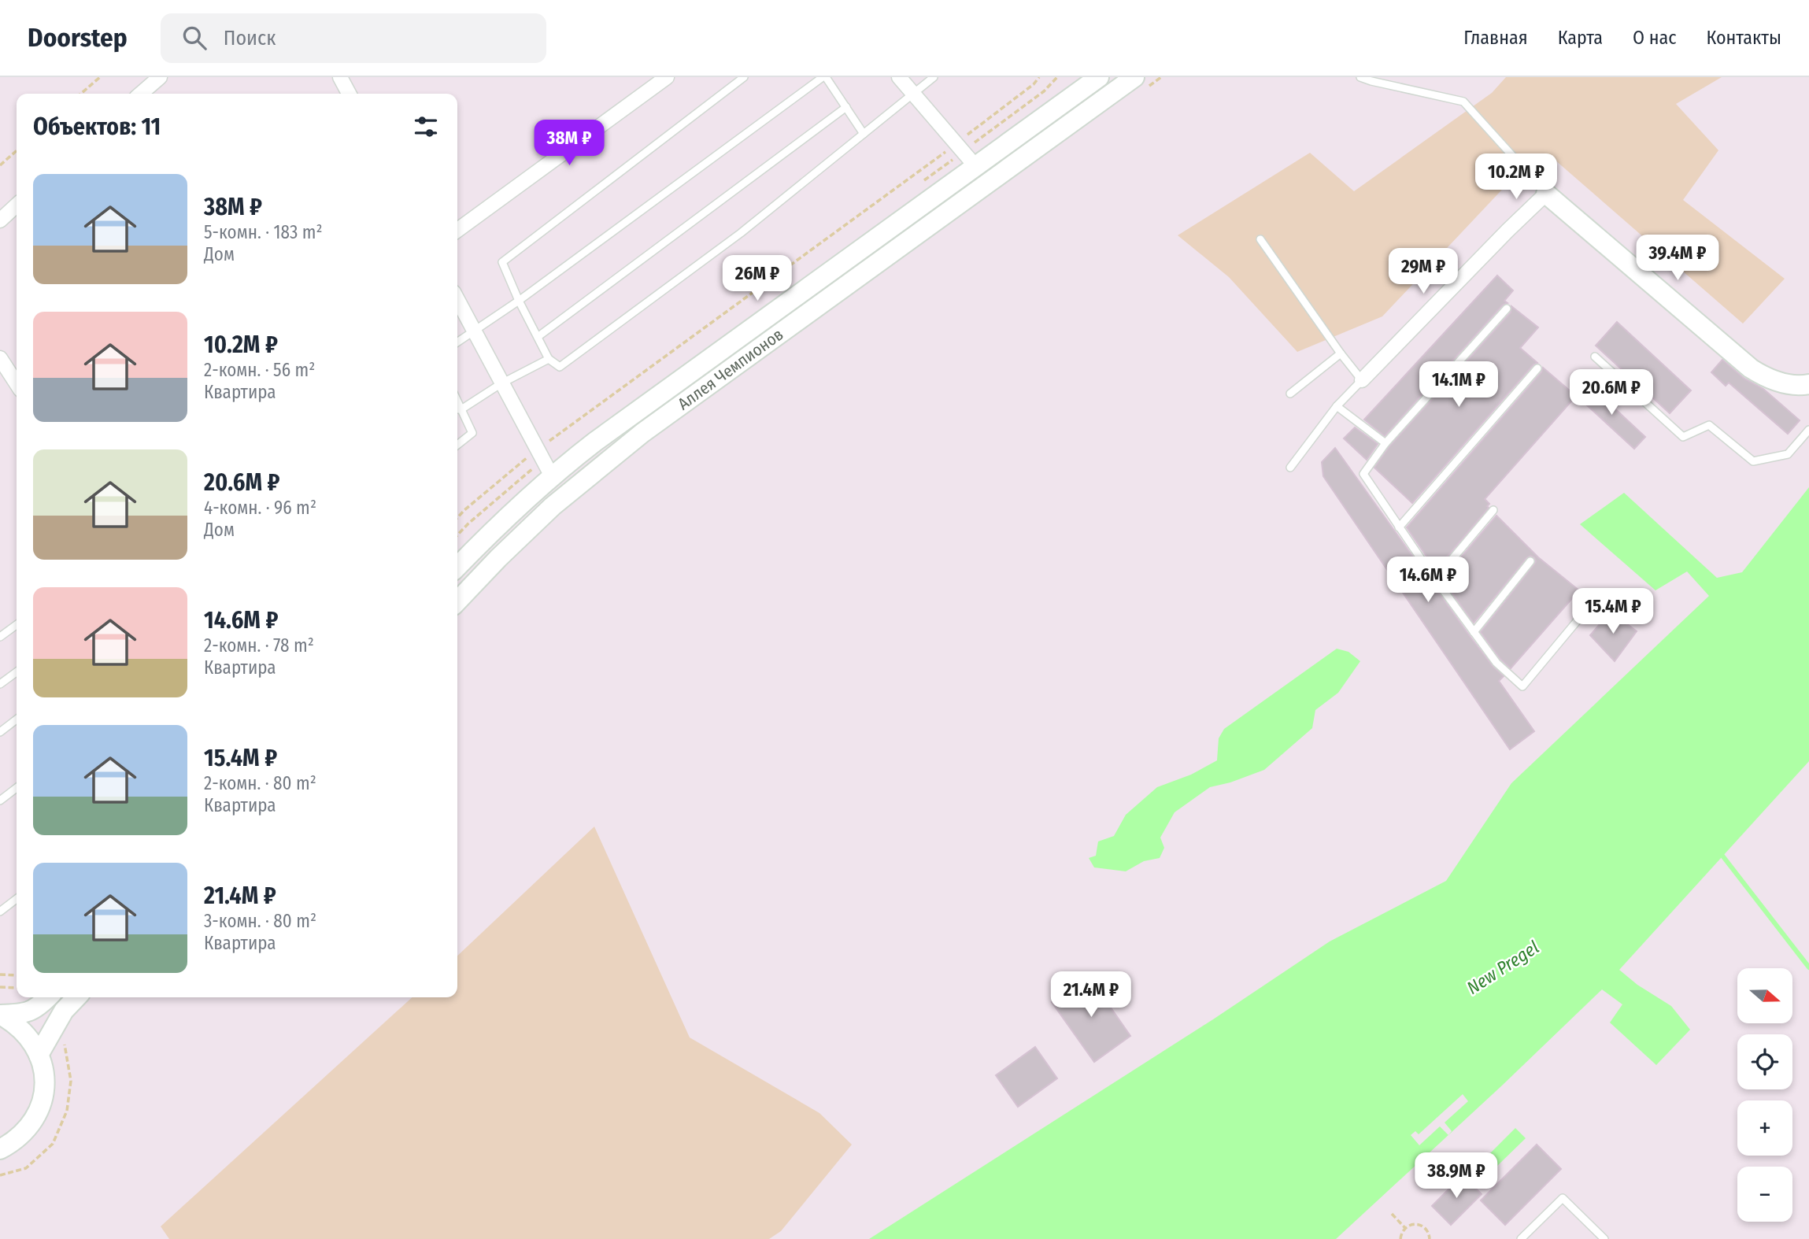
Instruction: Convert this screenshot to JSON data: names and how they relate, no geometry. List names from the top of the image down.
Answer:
{
  "streets": {
    "main road": ["Аллея Чемпионов"]
  },
  "water": ["New Pregel"],
  "north": "right",
  "page": {
    "header": "Doorstep",
    "search": "Поиск",
    "nav": [
      "Главная",
      "Карта",
      "О нас",
      "Контакты"
    ],
    "heading": "Объектов: 11",
    "price": [
      "38M ₽",
      "10.2M ₽",
      "39.4M ₽",
      "29M ₽",
      "26M ₽",
      "14.1M ₽",
      "20.6M ₽",
      "14.6M ₽",
      "15.4M ₽",
      "21.4M ₽",
      "38.9M ₽"
    ],
    "list": [
      {
        "name": "38M ₽",
        "note": "5-комн. · 183 m² · Дом"
      },
      {
        "name": "10.2M ₽",
        "note": "2-комн. · 56 m² · Квартира"
      },
      {
        "name": "20.6M ₽",
        "note": "4-комн. · 96 m² · Дом"
      },
      {
        "name": "14.6M ₽",
        "note": "2-комн. · 78 m² · Квартира"
      },
      {
        "name": "15.4M ₽",
        "note": "2-комн. · 80 m² · Квартира"
      },
      {
        "name": "21.4M ₽",
        "note": "3-комн. · 80 m² · Квартира"
      }
    ],
    "map_buttons": ["+", "−"]
  }
}
